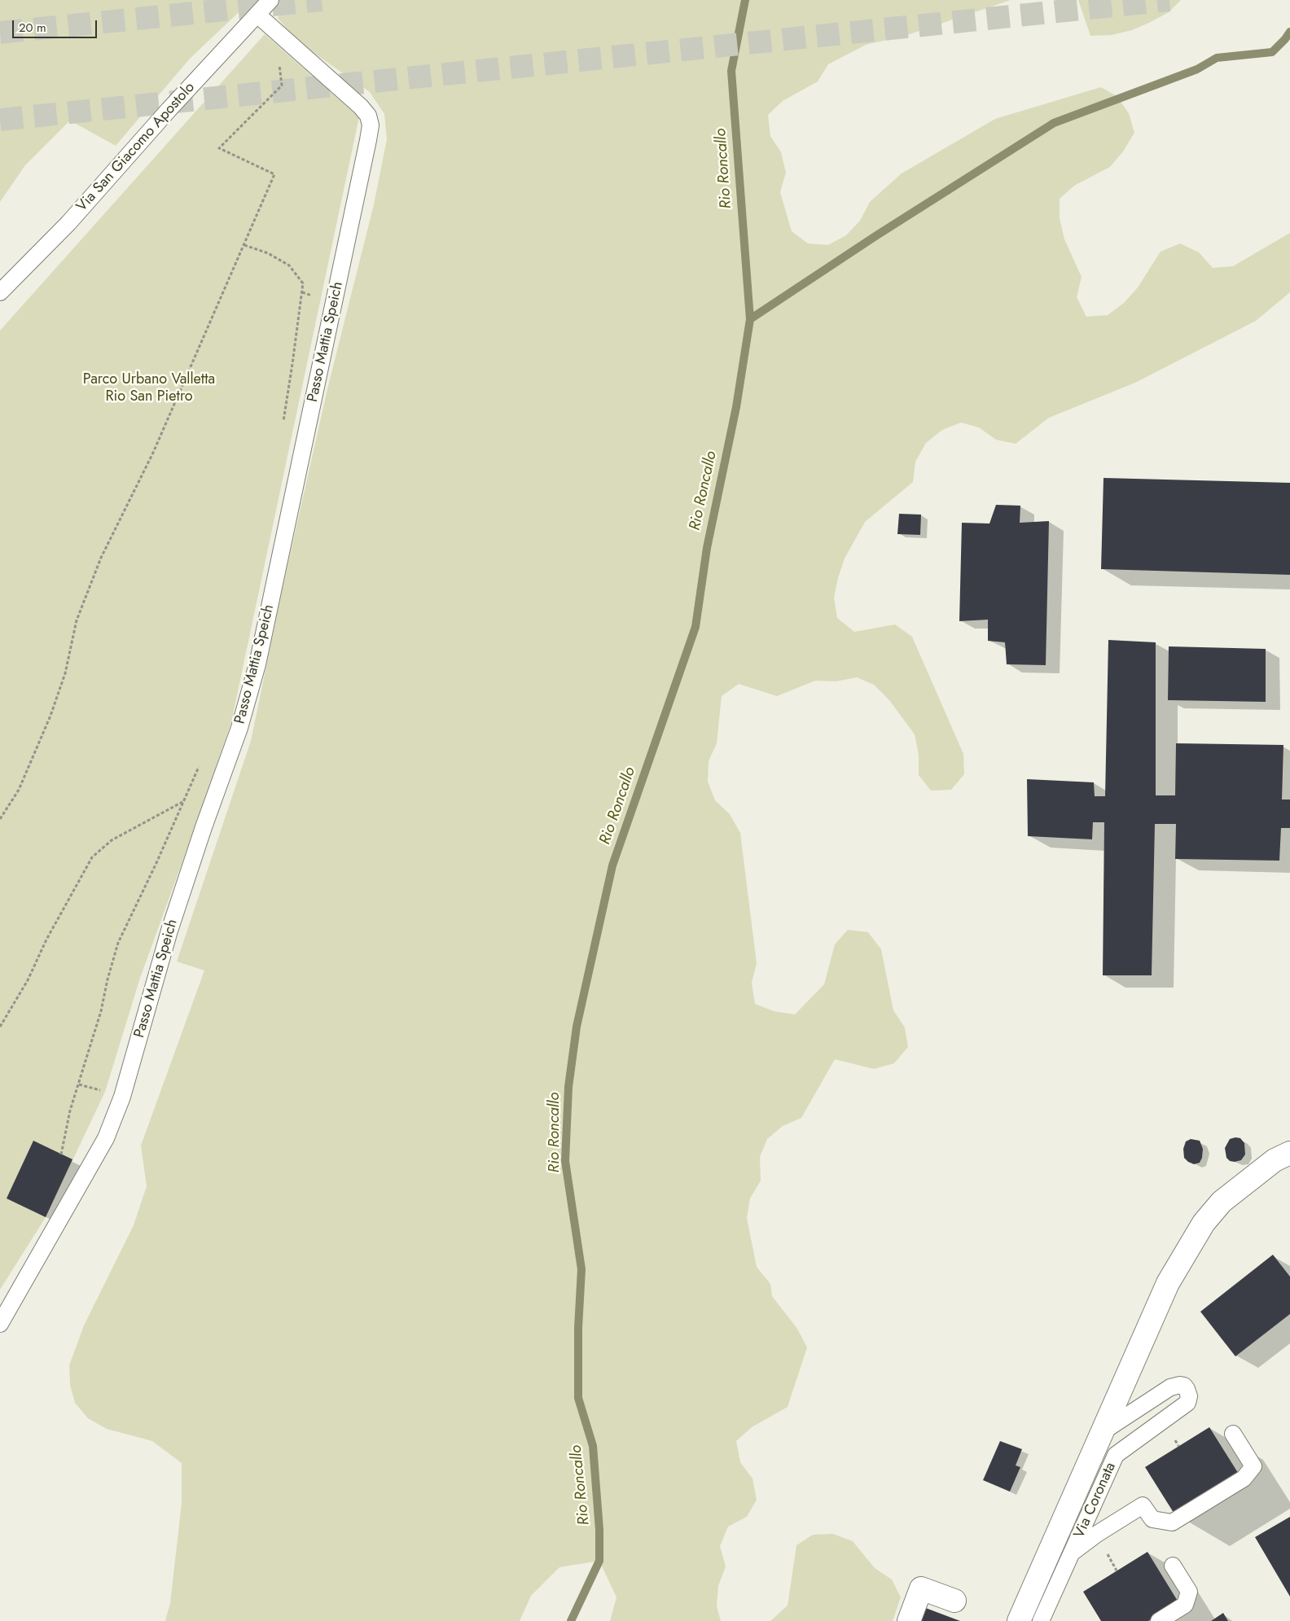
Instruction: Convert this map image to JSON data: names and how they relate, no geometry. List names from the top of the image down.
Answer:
{
  "streets": {
    "street": ["Via Coronata"],
    "lane": ["Via San Giacomo Apostolo", "Passo Mattia Speich"]
  },
  "crossings": [
    ["Via San Giacomo Apostolo", "Passo Mattia Speich"]
  ],
  "water": ["Rio Roncallo"],
  "parks": ["Parco Urbano Valletta Rio San Pietro"],
  "scale_bar": "20 m"
}
